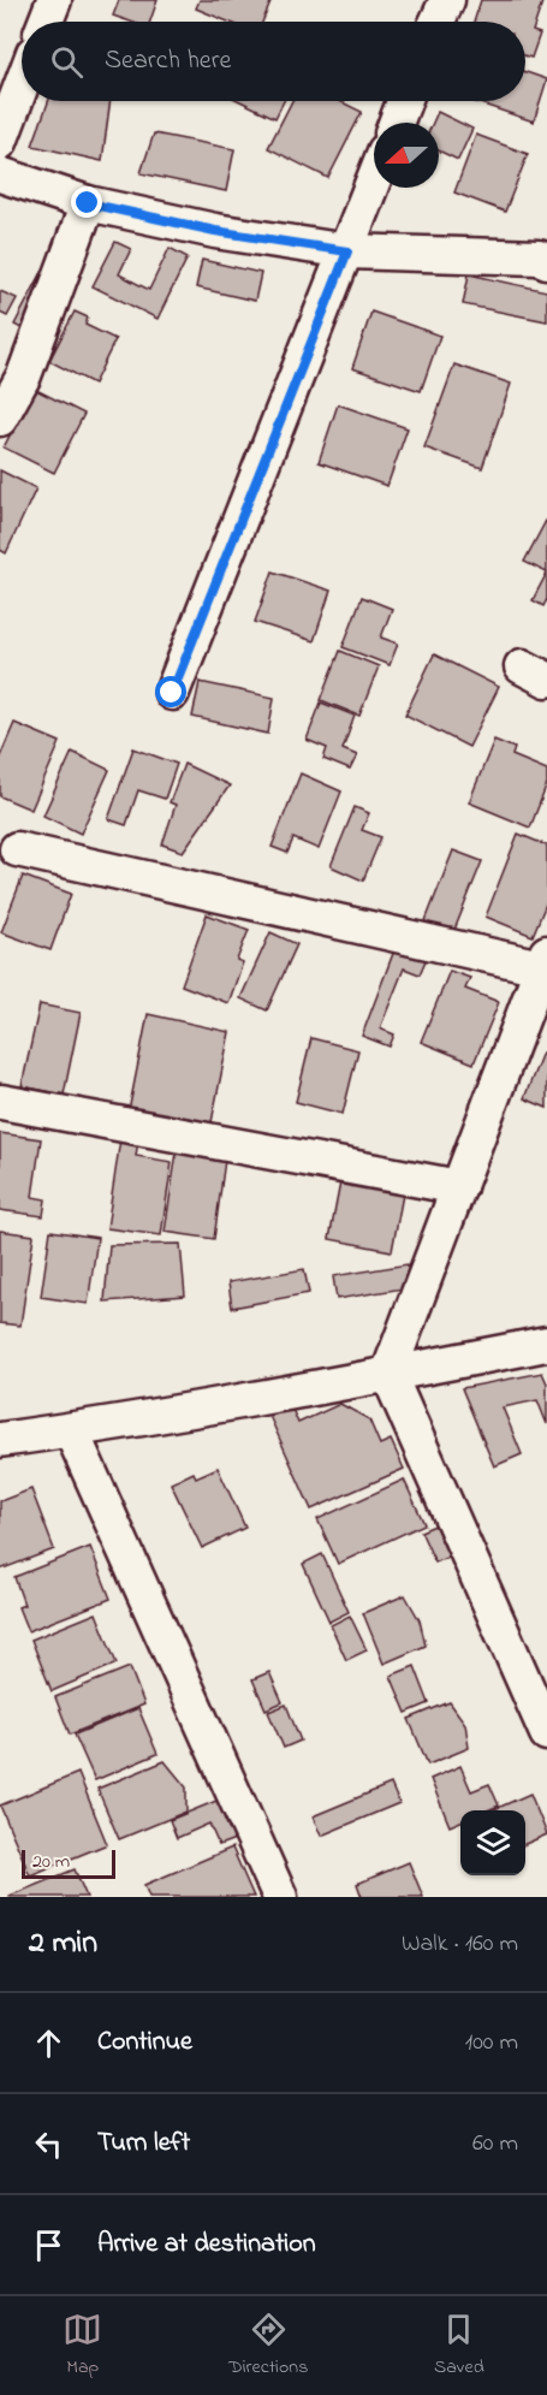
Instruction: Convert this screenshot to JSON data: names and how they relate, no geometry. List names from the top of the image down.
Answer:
{
  "scale_bar": "20 m",
  "north": "left",
  "page": {
    "search": "Search here",
    "scale": "20 m",
    "heading": ["2 min", "Walk · 160 m"],
    "list": [
      ["Continue", "100 m"],
      ["Turn left", "60 m"],
      "Arrive at destination"
    ],
    "nav": ["Map", "Directions", "Saved"]
  }
}
